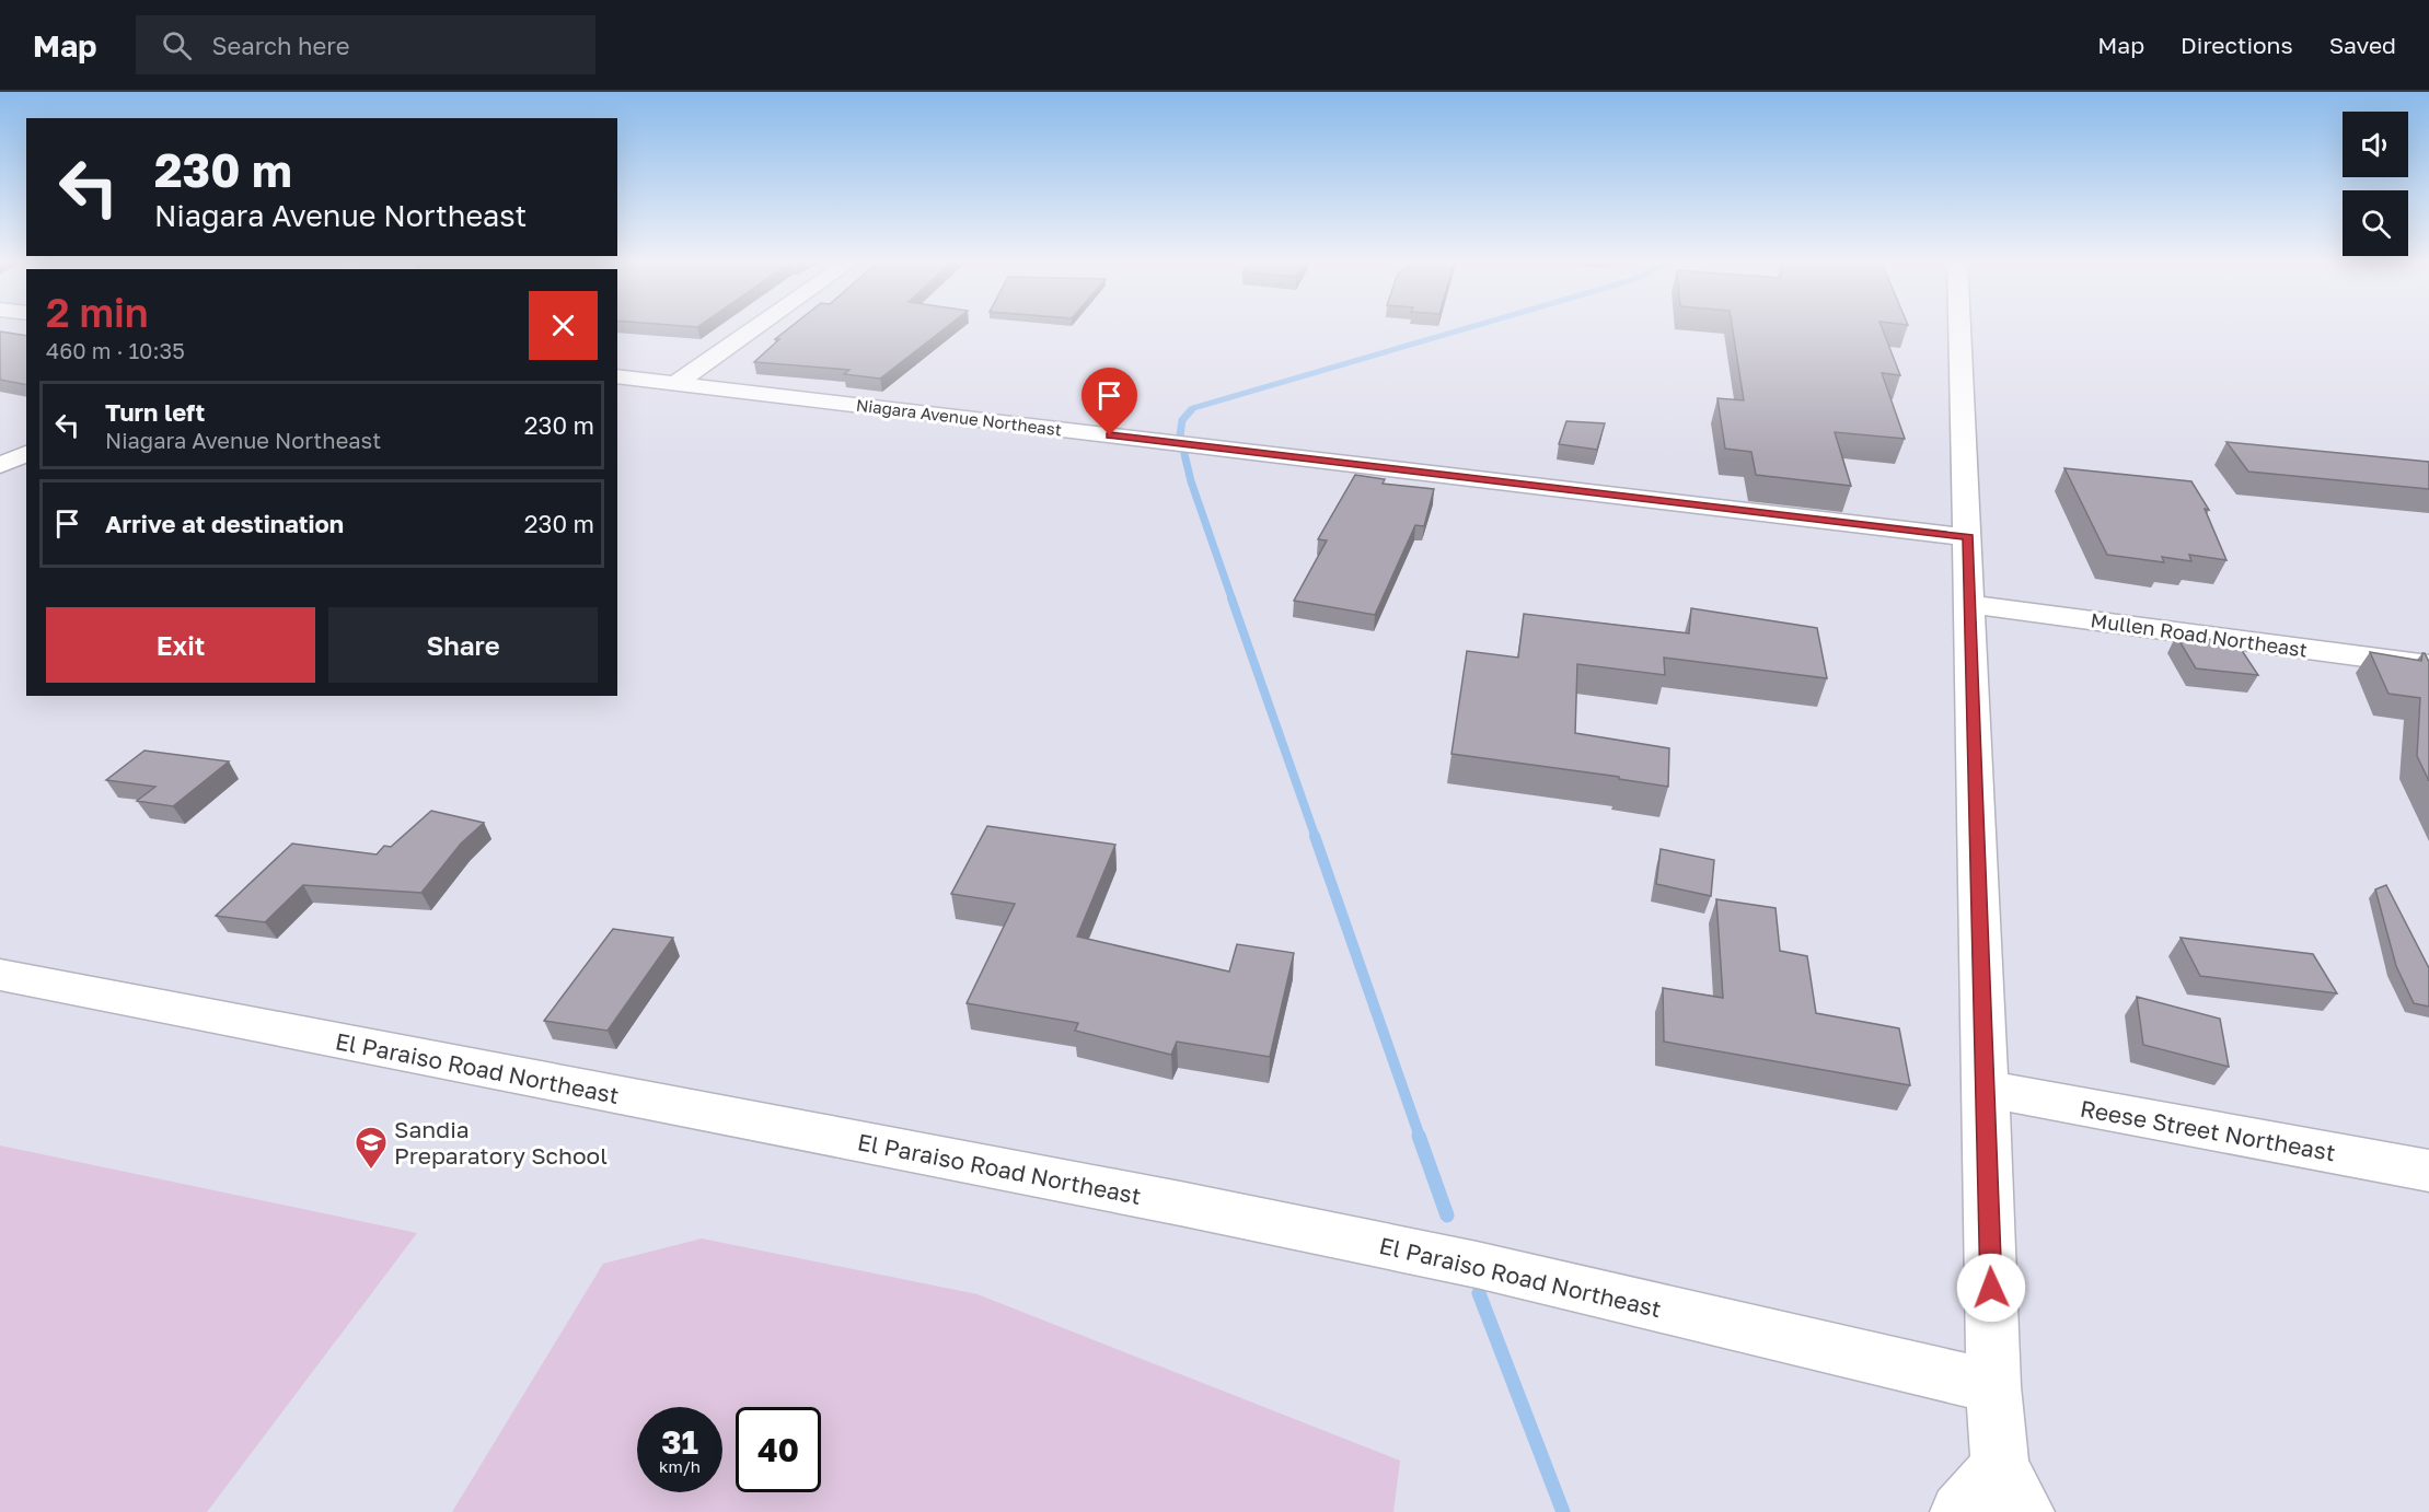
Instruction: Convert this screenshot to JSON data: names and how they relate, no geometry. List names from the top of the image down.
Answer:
{
  "streets": {
    "street": [
      "Niagara Avenue Northeast",
      "Mullen Road Northeast",
      "El Paraiso Road Northeast",
      "Reese Street Northeast"
    ]
  },
  "places": {
    "school or university": ["Sandia Preparatory School"]
  },
  "page": {
    "header": "Map",
    "search": "Search here",
    "nav": ["Map", "Directions", "Saved"],
    "turn": ["230 m", "Niagara Avenue Northeast"],
    "heading": ["2 min", "460 m · 10:35"],
    "list": [
      {
        "name": "Turn left",
        "note": "Niagara Avenue Northeast",
        "value": "230 m"
      },
      {
        "name": "Arrive at destination",
        "value": "230 m"
      }
    ],
    "buttons": ["Exit", "Share"],
    "speed": "31 km/h",
    "limit": "40"
  }
}
